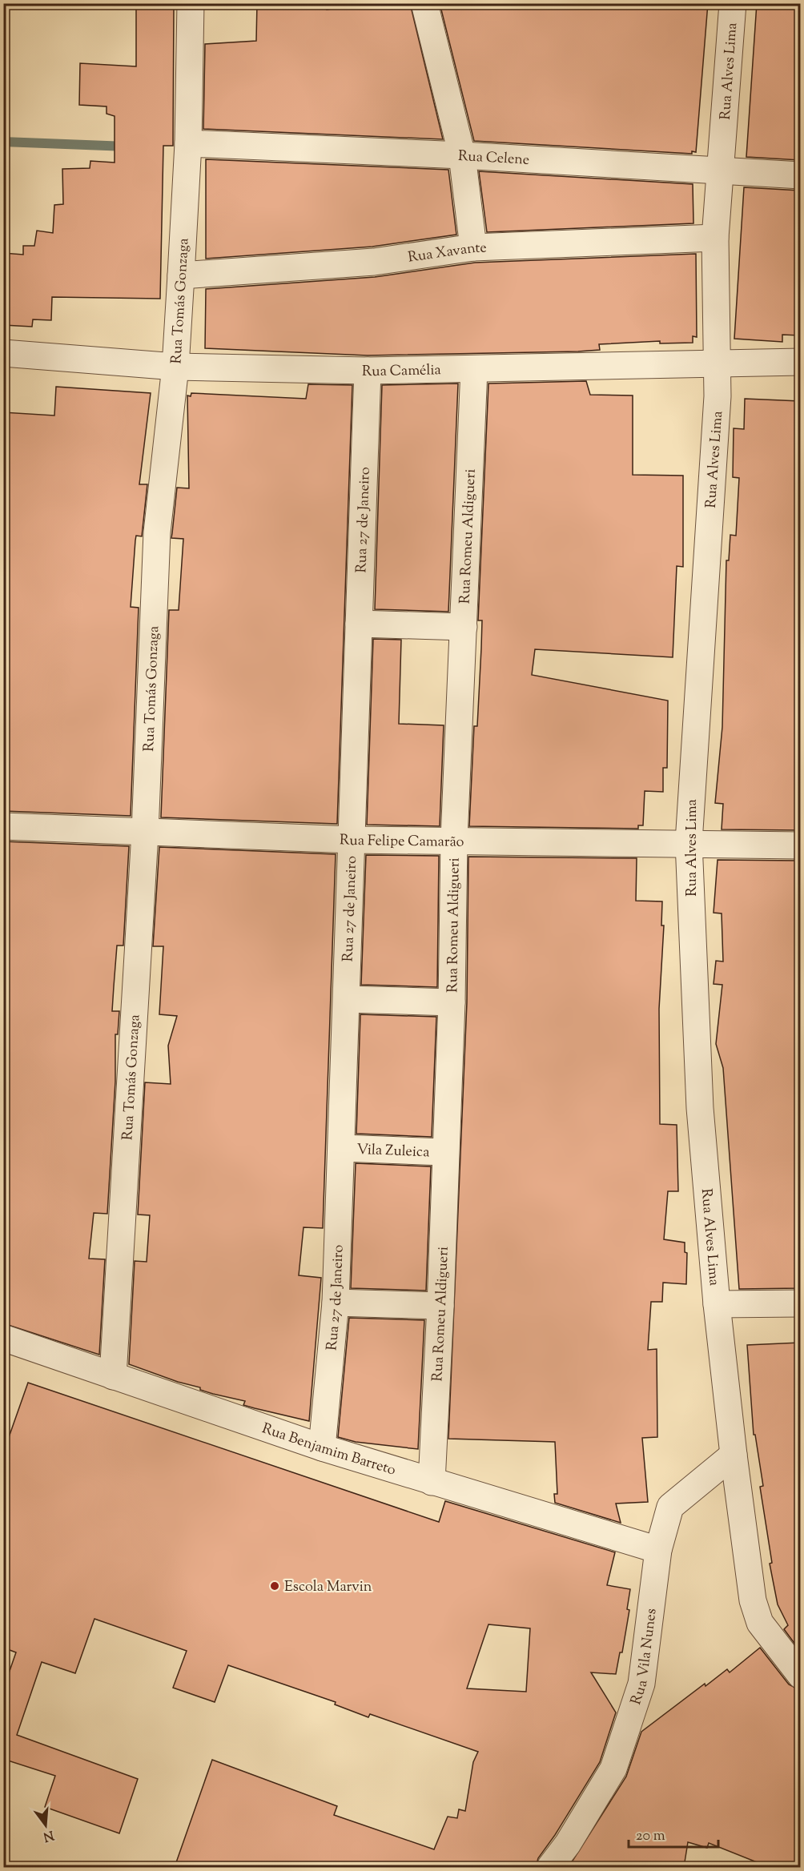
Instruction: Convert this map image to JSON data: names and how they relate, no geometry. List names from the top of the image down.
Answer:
{
  "streets": {
    "street": [
      "Rua Alves Lima",
      "Rua Celene",
      "Rua Xavante",
      "Rua Tomás Gonzaga",
      "Rua Camélia",
      "Rua 27 de Janeiro",
      "Rua Romeu Aldigueri",
      "Rua Felipe Camarão",
      "Vila Zuleica",
      "Rua Benjamim Barreto",
      "Rua Vila Nunes"
    ]
  },
  "crossings": [
    ["Rua Alves Lima", "Rua Celene"],
    ["Rua Alves Lima", "Rua Xavante"],
    ["Rua Alves Lima", "Rua Camélia"],
    ["Rua Alves Lima", "Rua Felipe Camarão"],
    ["Rua Alves Lima", "Rua Vila Nunes"],
    ["Rua Celene", "Rua Tomás Gonzaga"],
    ["Rua Xavante", "Rua Tomás Gonzaga"],
    ["Rua Tomás Gonzaga", "Rua Camélia"],
    ["Rua Tomás Gonzaga", "Rua Felipe Camarão"],
    ["Rua Tomás Gonzaga", "Rua Benjamim Barreto"],
    ["Rua Camélia", "Rua 27 de Janeiro"],
    ["Rua Camélia", "Rua Romeu Aldigueri"],
    ["Rua 27 de Janeiro", "Rua Felipe Camarão"],
    ["Rua 27 de Janeiro", "Vila Zuleica"],
    ["Rua 27 de Janeiro", "Rua Benjamim Barreto"],
    ["Rua Romeu Aldigueri", "Rua Felipe Camarão"],
    ["Rua Romeu Aldigueri", "Vila Zuleica"],
    ["Rua Romeu Aldigueri", "Rua Benjamim Barreto"],
    ["Rua Benjamim Barreto", "Rua Vila Nunes"]
  ],
  "places": ["Escola Marvin"],
  "scale_bar": "20 m",
  "north": "bottom"
}
